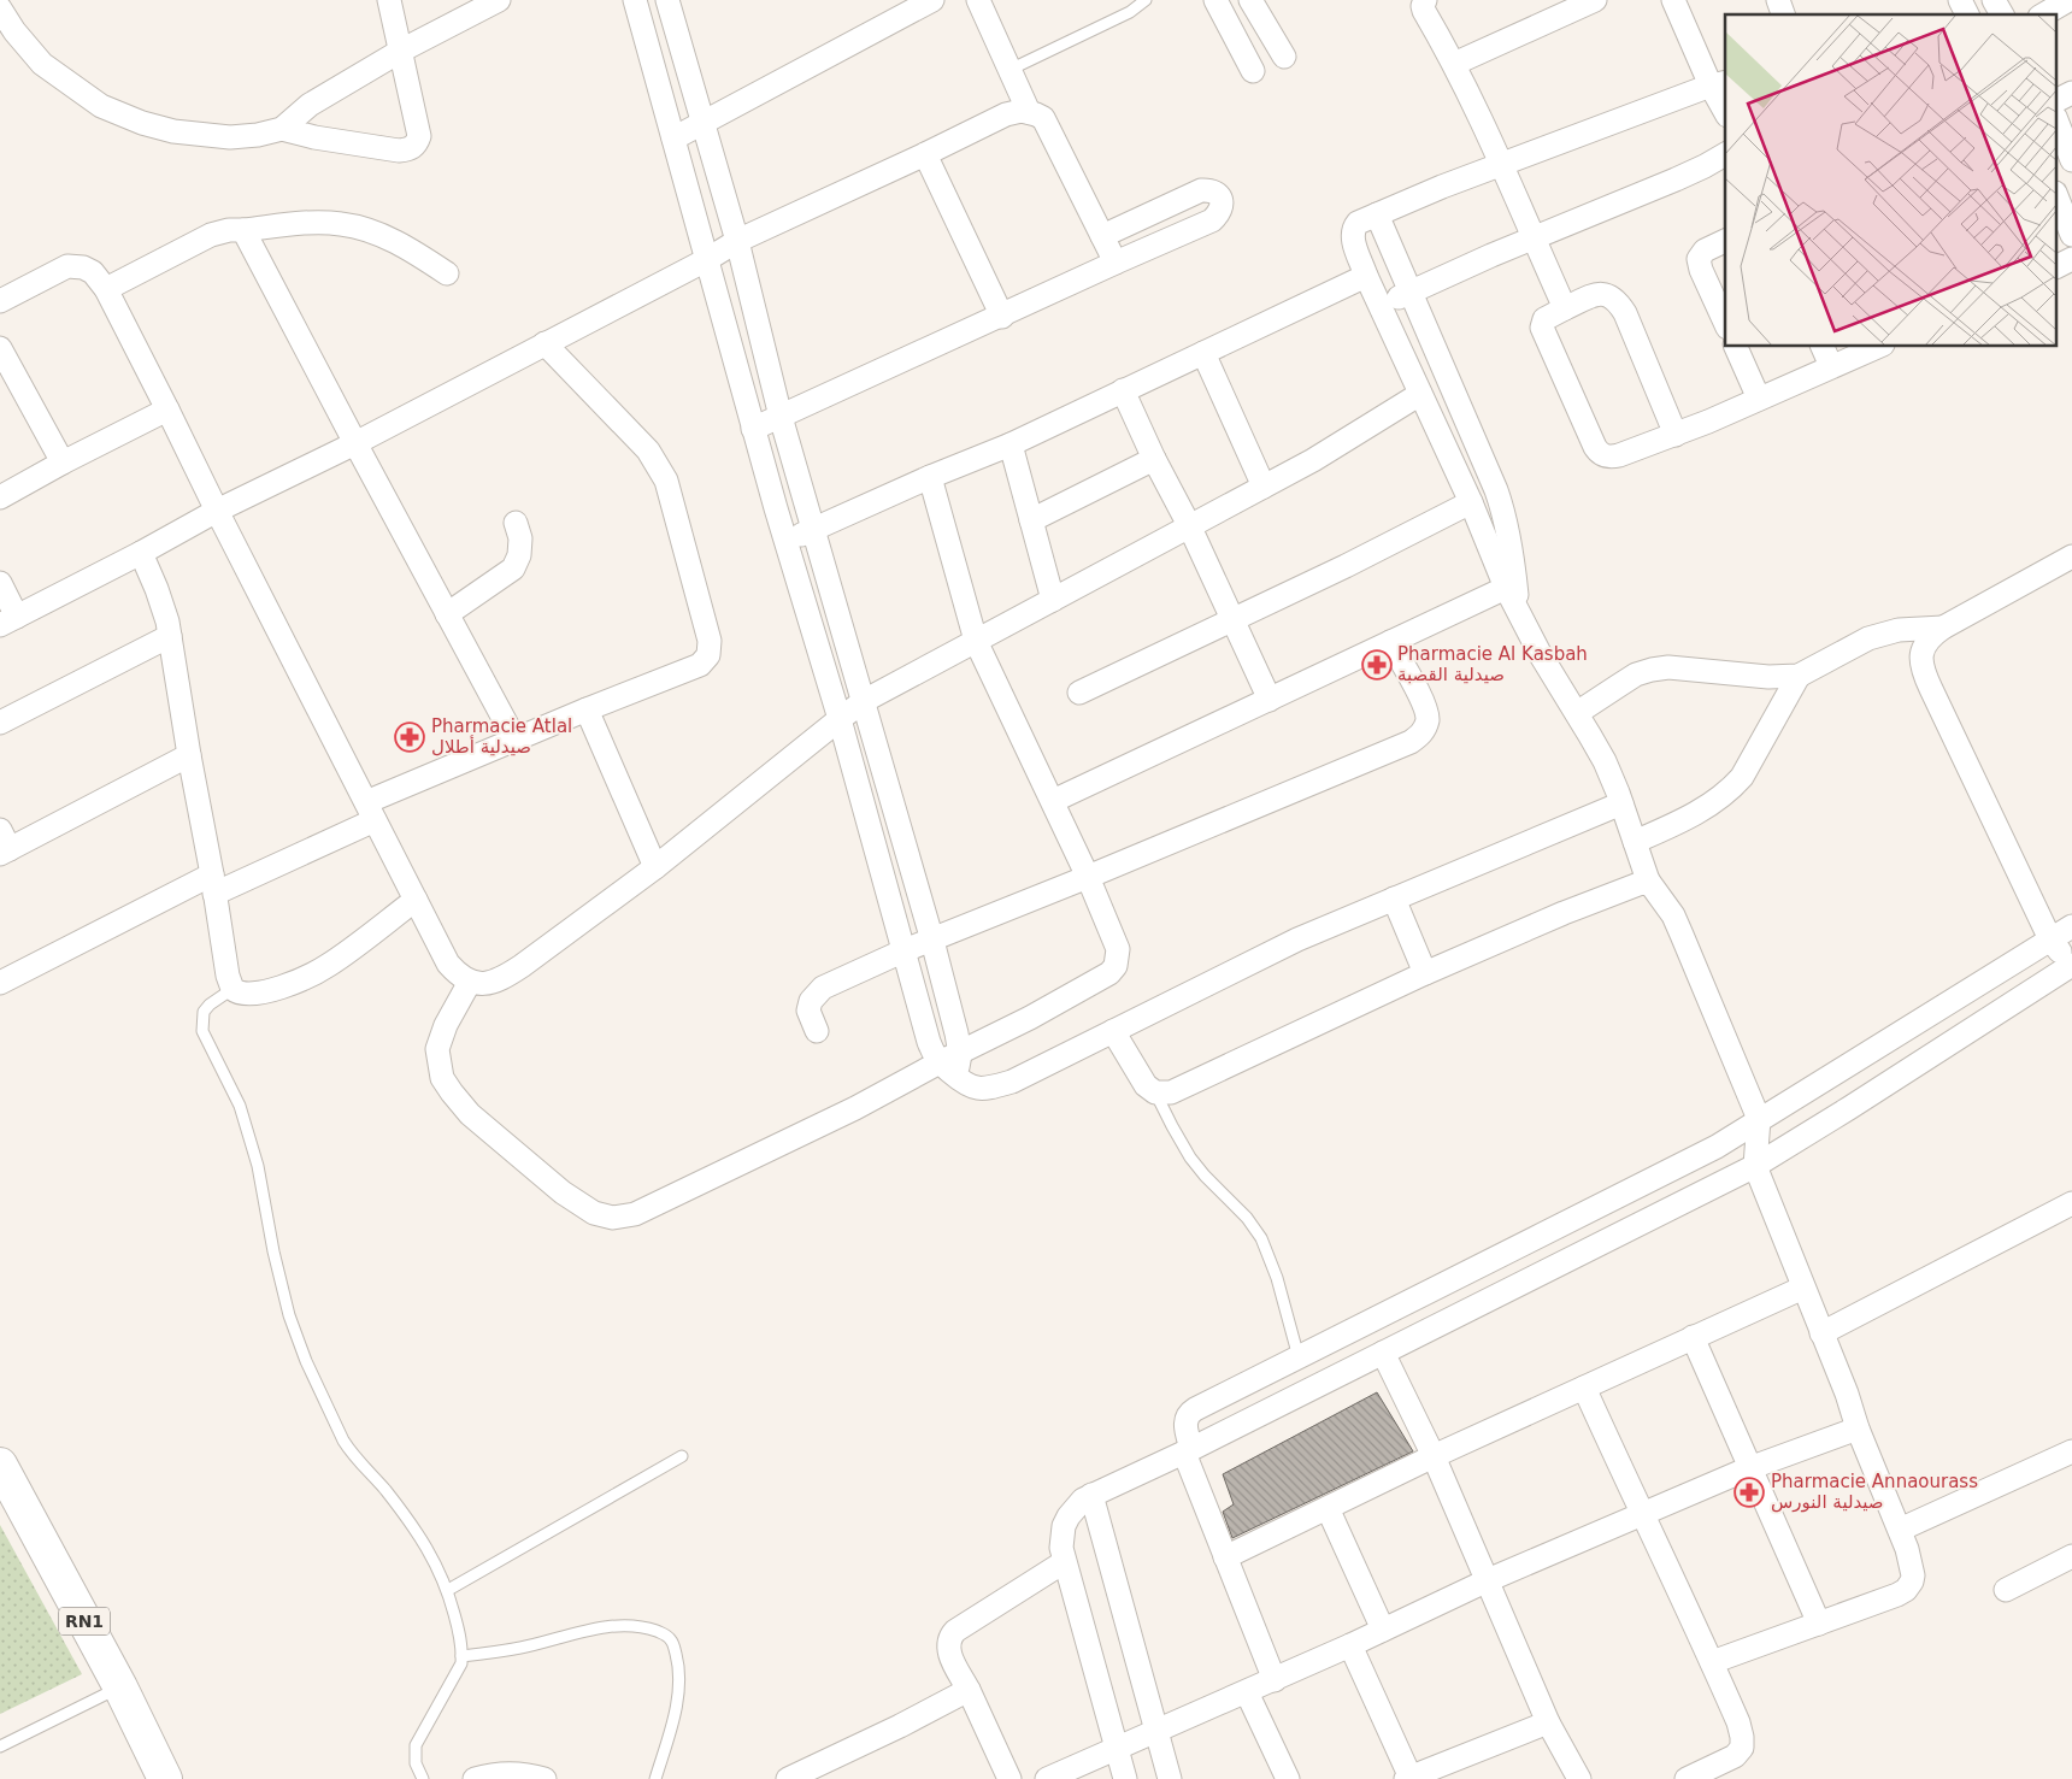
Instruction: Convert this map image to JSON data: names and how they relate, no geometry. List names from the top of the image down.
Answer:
{
  "streets": {
    "main road": ["RN1"]
  },
  "places": {
    "pharmacy": ["Pharmacie Al Kasbah صيدلية القصبة", "Pharmacie Atlal صيدلية أطلال", "Pharmacie Annaourass صيدلية النورس"]
  }
}
